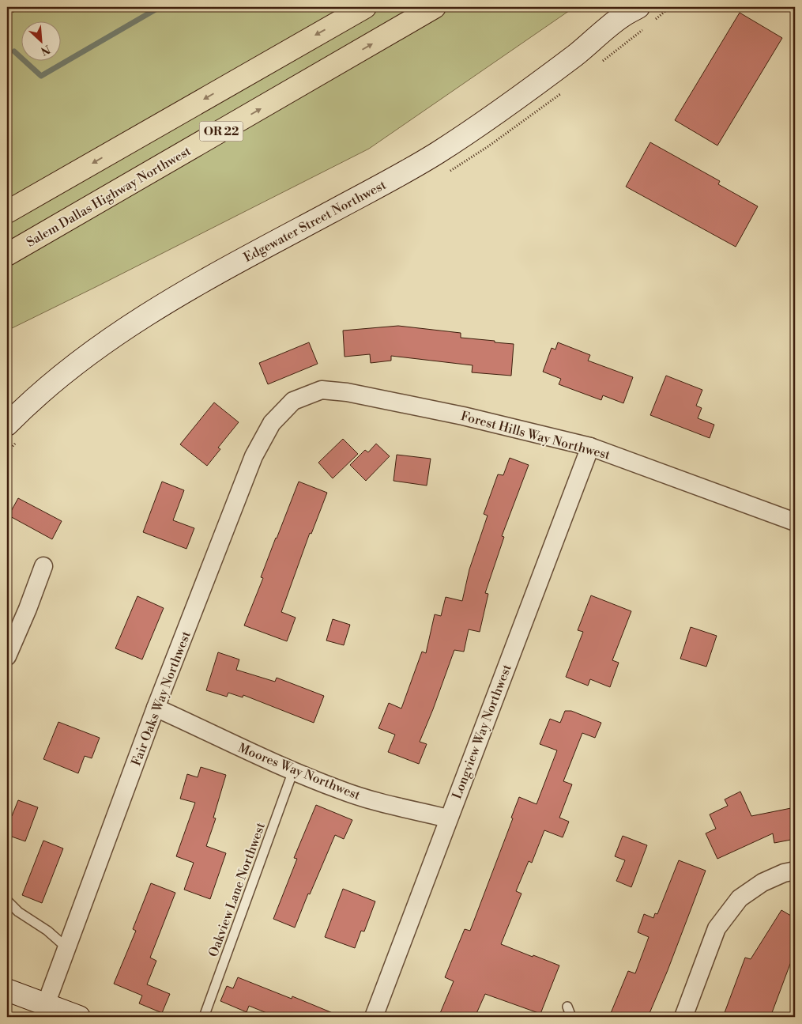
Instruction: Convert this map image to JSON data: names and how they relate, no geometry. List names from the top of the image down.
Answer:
{
  "streets": {
    "highway": ["OR 22", "Salem Dallas Highway Northwest"],
    "main road": ["Edgewater Street Northwest"],
    "street": [
      "Forest Hills Way Northwest",
      "Fair Oaks Way Northwest",
      "Longview Way Northwest",
      "Moores Way Northwest"
    ],
    "lane": ["Oakview Lane Northwest"]
  },
  "crossings": [
    ["Forest Hills Way Northwest", "Fair Oaks Way Northwest"],
    ["Forest Hills Way Northwest", "Longview Way Northwest"],
    ["Fair Oaks Way Northwest", "Moores Way Northwest"],
    ["Longview Way Northwest", "Moores Way Northwest"],
    ["Moores Way Northwest", "Oakview Lane Northwest"]
  ],
  "north": "bottom right"
}
